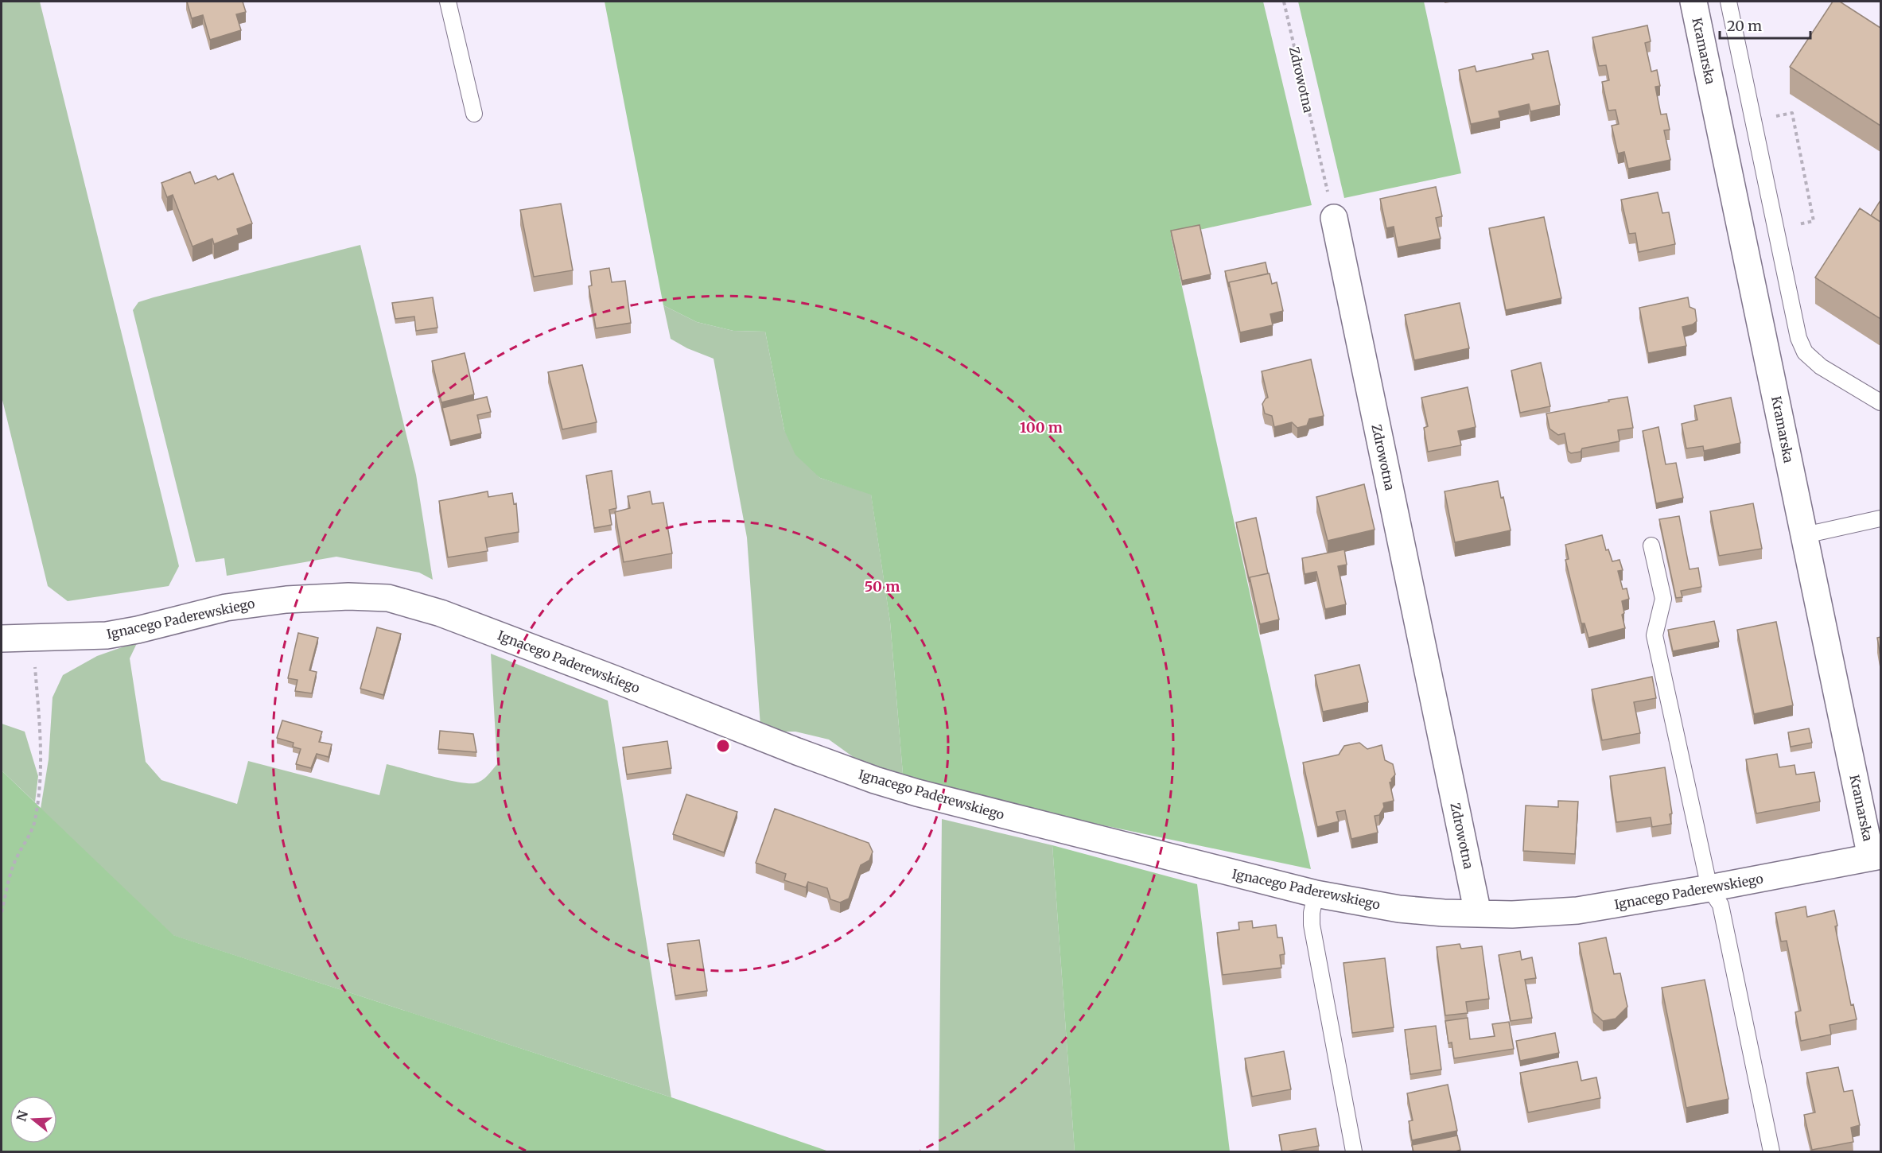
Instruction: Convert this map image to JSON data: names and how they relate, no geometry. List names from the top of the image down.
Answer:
{
  "streets": {
    "street": ["Kramarska", "Zdrowotna", "Ignacego Paderewskiego"]
  },
  "crossings": [
    ["Kramarska", "Ignacego Paderewskiego"],
    ["Zdrowotna", "Ignacego Paderewskiego"]
  ],
  "scale_bar": "20 m",
  "north": "left",
  "rings": ["100 m", "50 m"]
}
